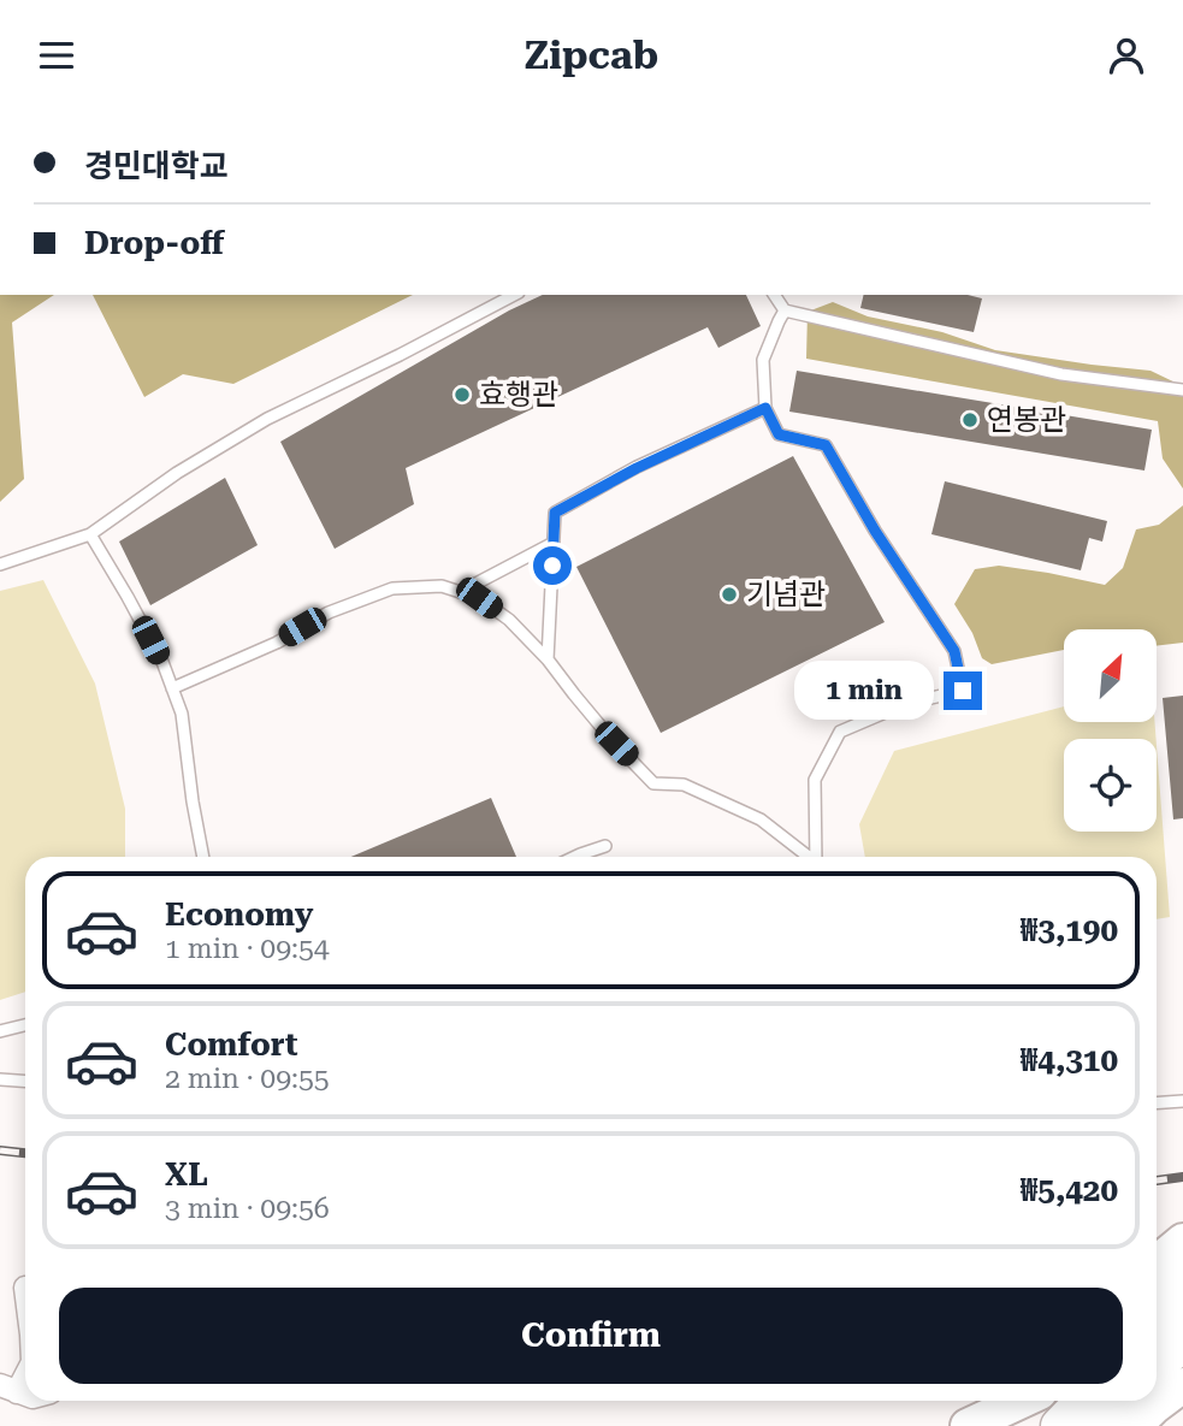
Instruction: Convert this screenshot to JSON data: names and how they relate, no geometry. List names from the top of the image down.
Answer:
{
  "places": ["효행관", "연봉관", "기념관"],
  "north": "top right",
  "page": {
    "header": "Zipcab",
    "banner": ["경민대학교", "Drop-off"],
    "bubble": "1 min",
    "list": [
      {
        "name": "Economy",
        "note": "1 min · 09:54",
        "value": "₩3,190"
      },
      {
        "name": "Comfort",
        "note": "2 min · 09:55",
        "value": "₩4,310"
      },
      {
        "name": "XL",
        "note": "3 min · 09:56",
        "value": "₩5,420"
      }
    ],
    "buttons": "Confirm"
  }
}
